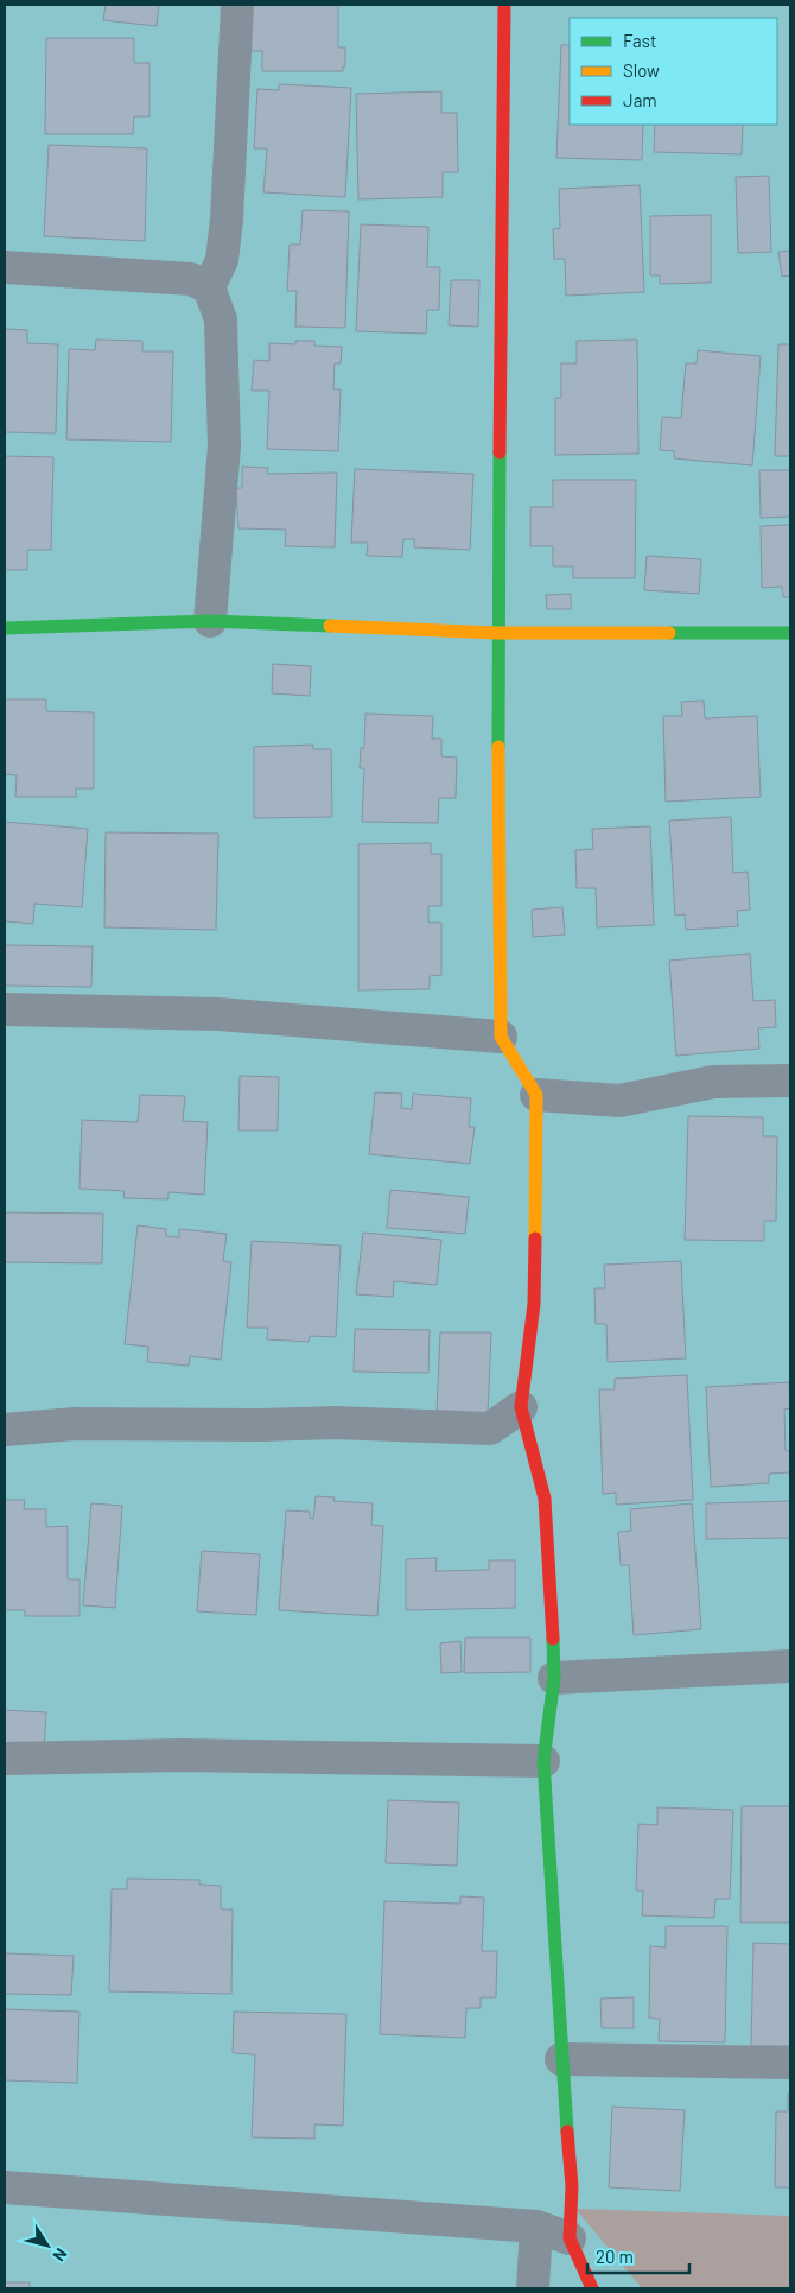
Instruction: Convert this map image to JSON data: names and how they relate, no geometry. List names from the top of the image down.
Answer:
{
  "legend": ["Fast", "Slow", "Jam"],
  "scale_bar": "20 m",
  "north": "bottom right"
}
